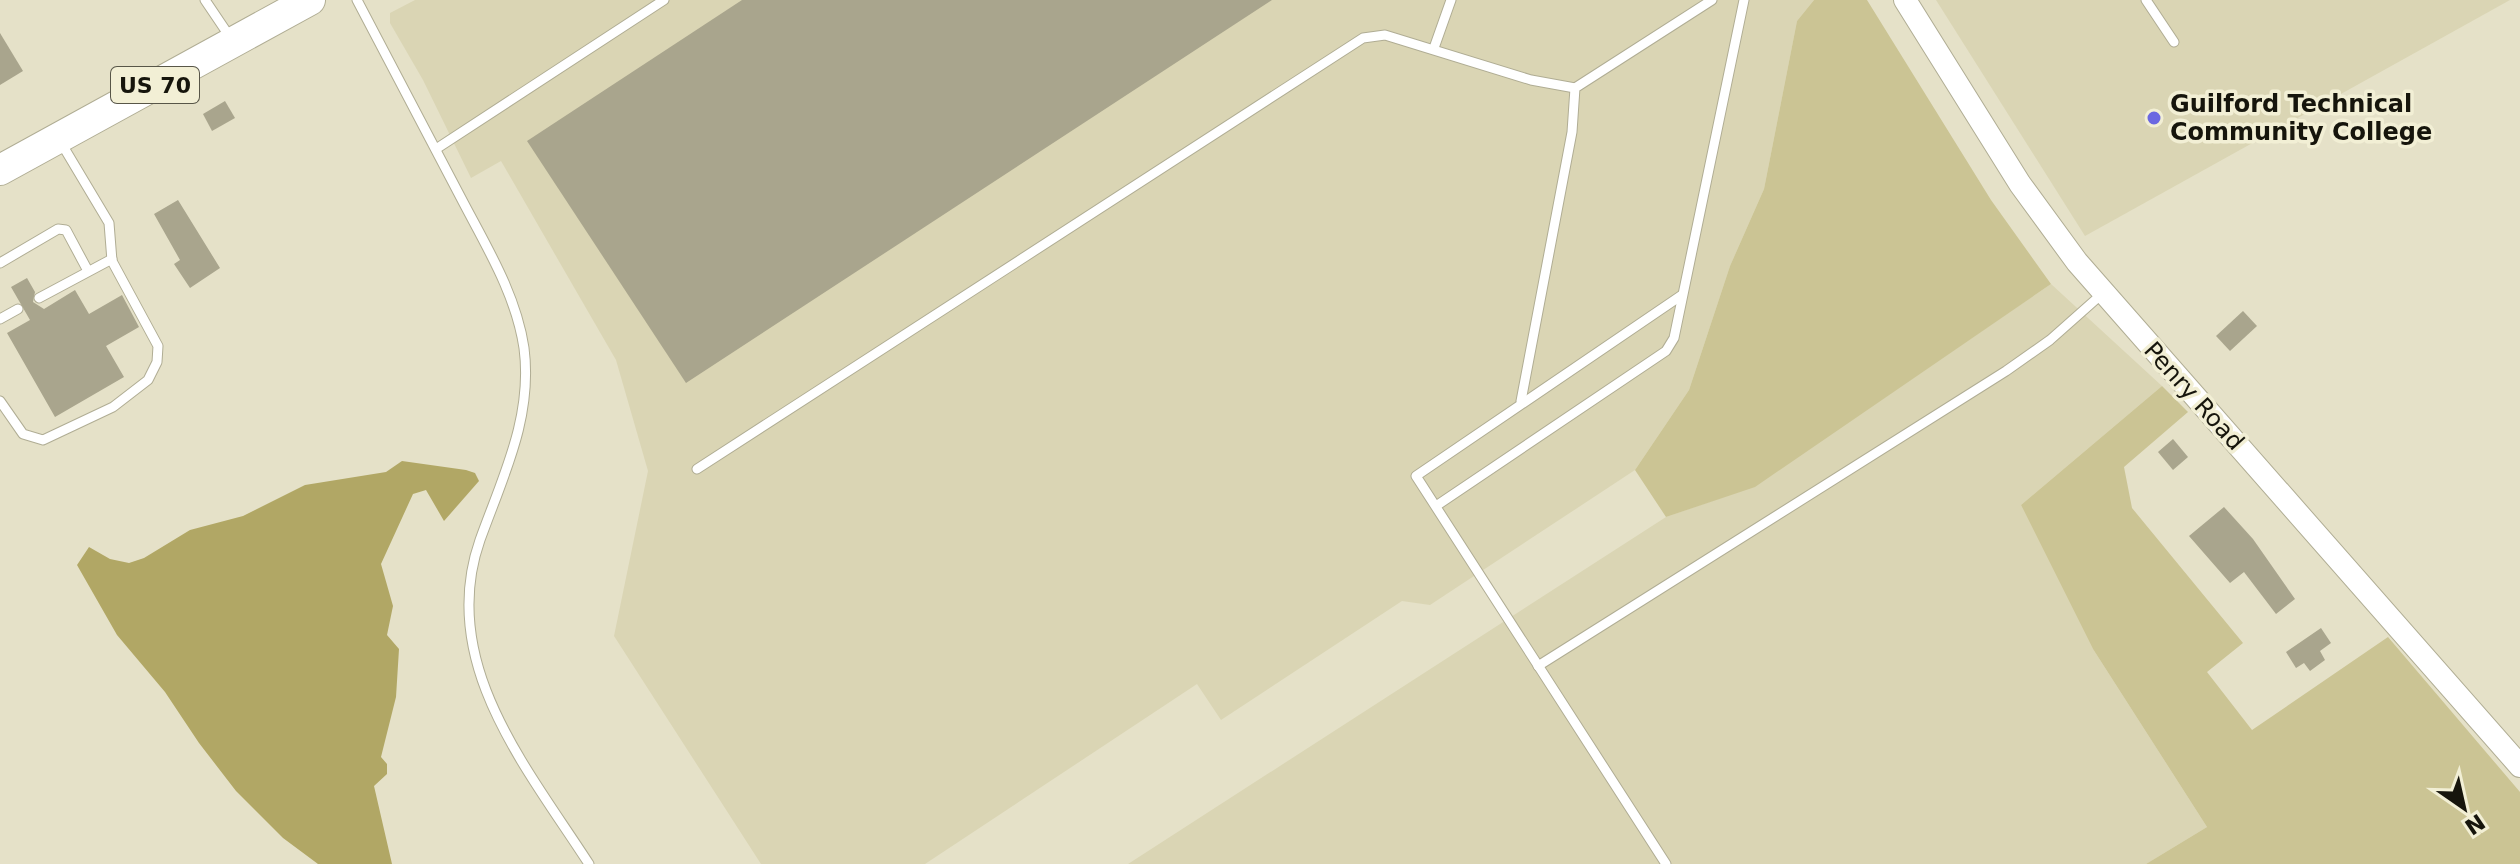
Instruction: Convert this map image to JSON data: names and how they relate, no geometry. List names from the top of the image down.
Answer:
{
  "streets": {
    "highway": ["US 70"],
    "street": ["Penry Road"]
  },
  "places": ["Guilford Technical Community College"],
  "north": "bottom right"
}
